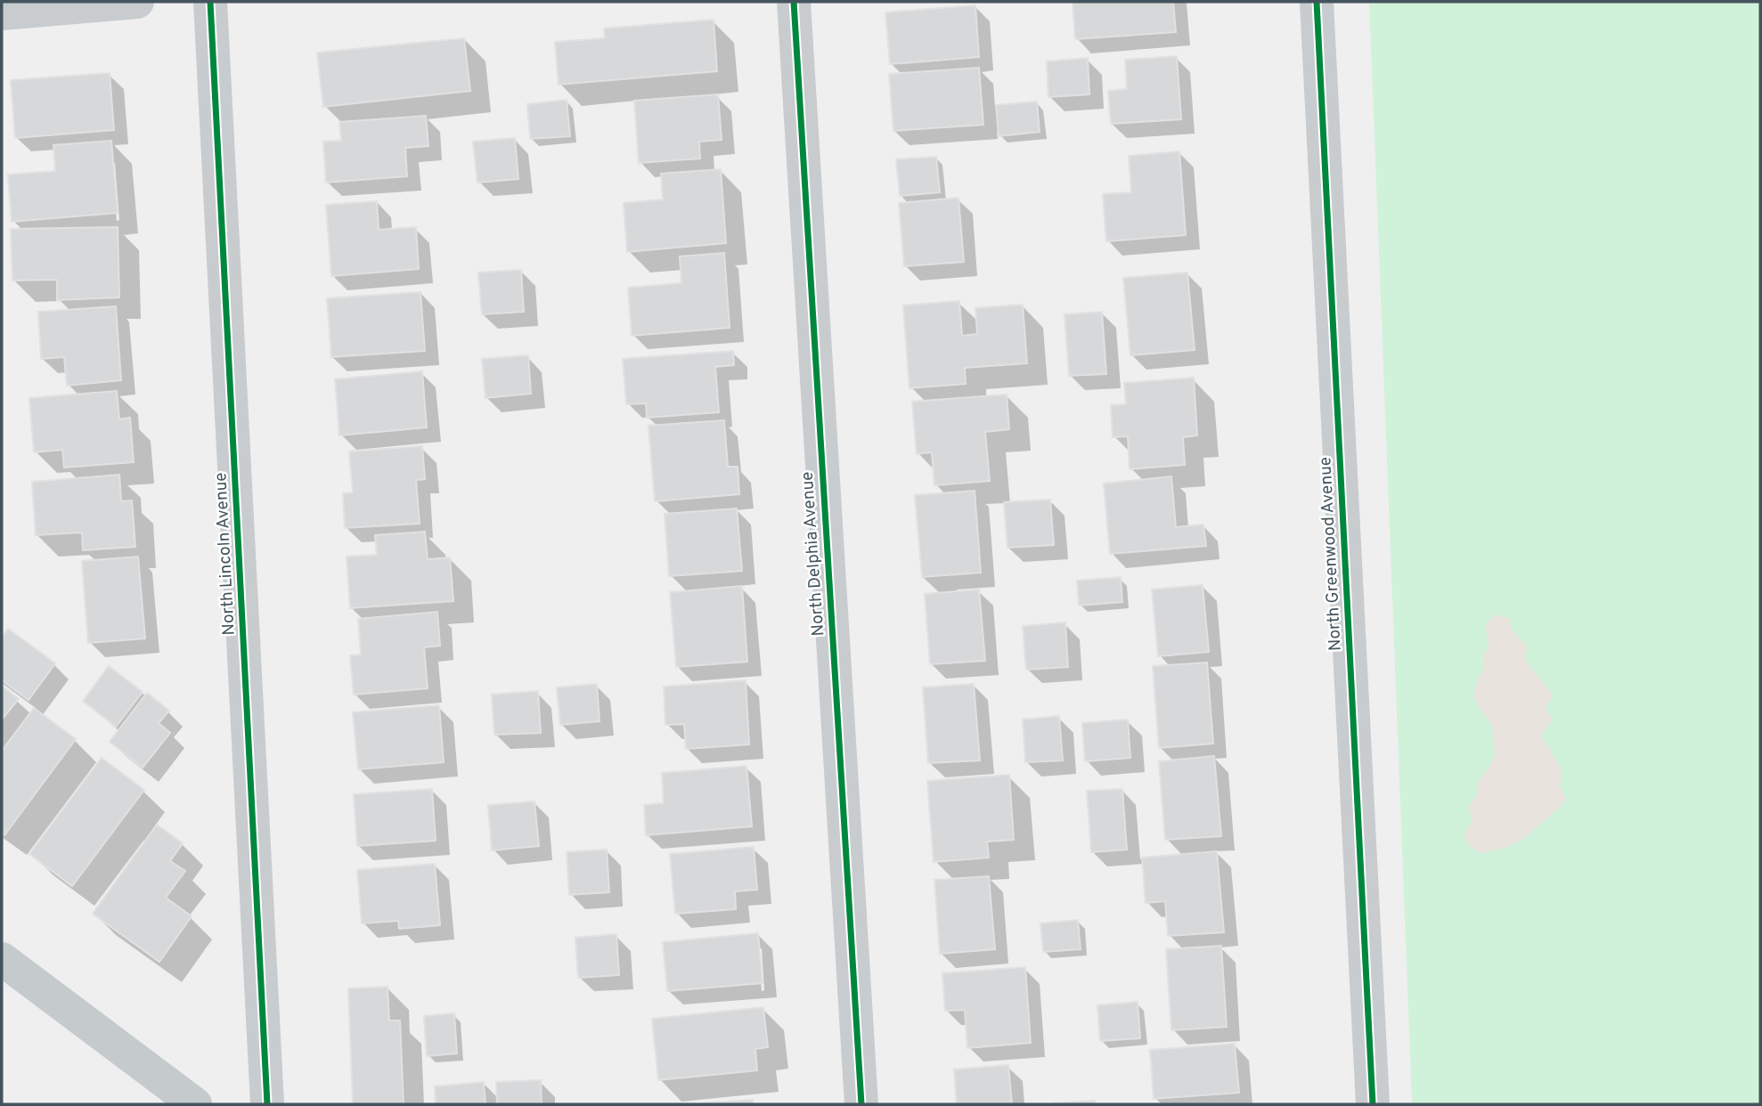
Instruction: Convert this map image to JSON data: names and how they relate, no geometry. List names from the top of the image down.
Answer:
{
  "streets": {
    "street": ["North Lincoln Avenue", "North Delphia Avenue", "North Greenwood Avenue"]
  }
}
